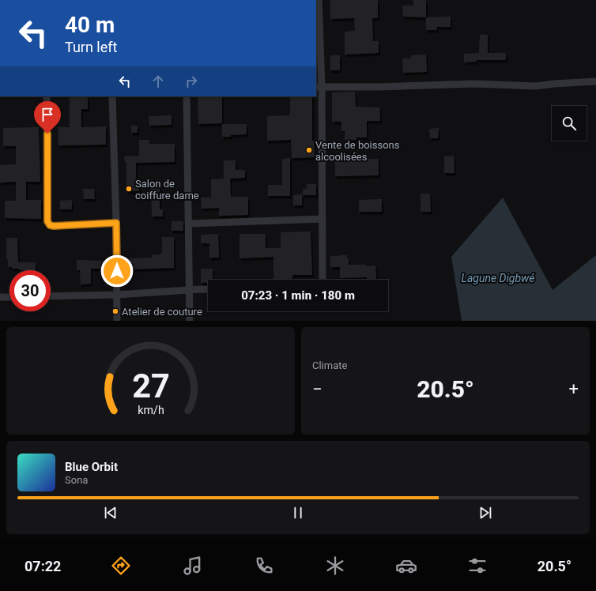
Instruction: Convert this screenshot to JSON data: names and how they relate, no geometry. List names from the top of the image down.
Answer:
{
  "water": ["Lagune Digbwé"],
  "places": ["Vente de boissons alcoolisées", "Salon de coiffure dame", "Atelier de couture"],
  "page": {
    "turn": ["40 m", "Turn left"],
    "limit": "30",
    "trip": "07:23 · 1 min · 180 m",
    "tile": "Climate",
    "heat": ["−", "20.5°", "+"],
    "song": ["Blue Orbit", "Sona"],
    "tabs": ["07:22", "20.5°"],
    "gauge": ["27", "km/h"]
  }
}
